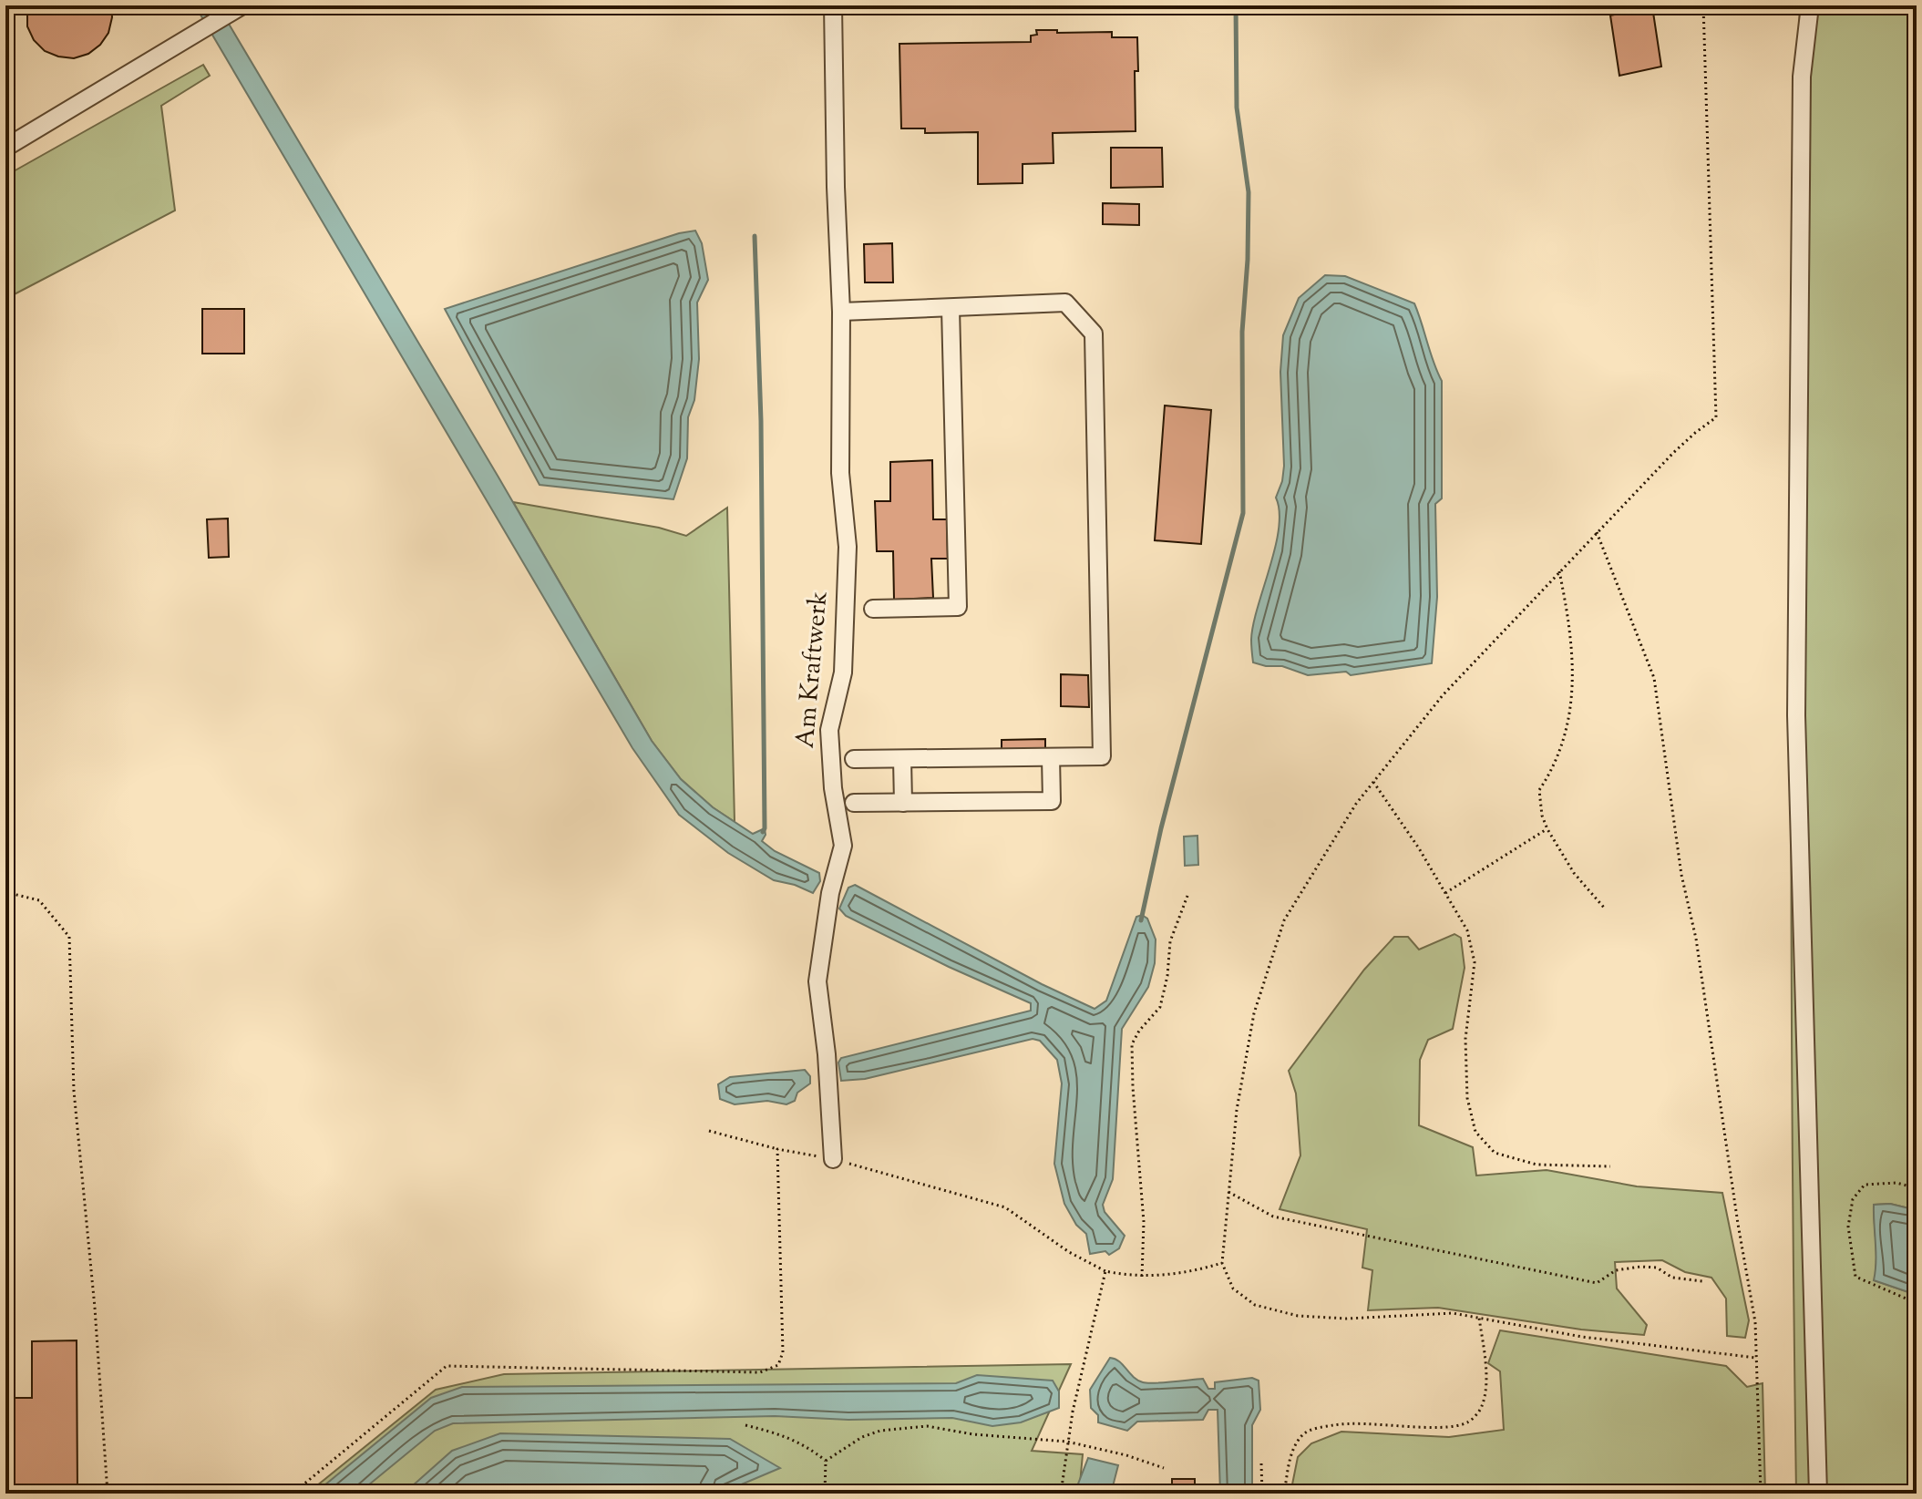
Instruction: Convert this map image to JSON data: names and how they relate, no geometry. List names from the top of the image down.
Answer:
{
  "streets": {
    "street": ["Am Kraftwerk"]
  }
}
